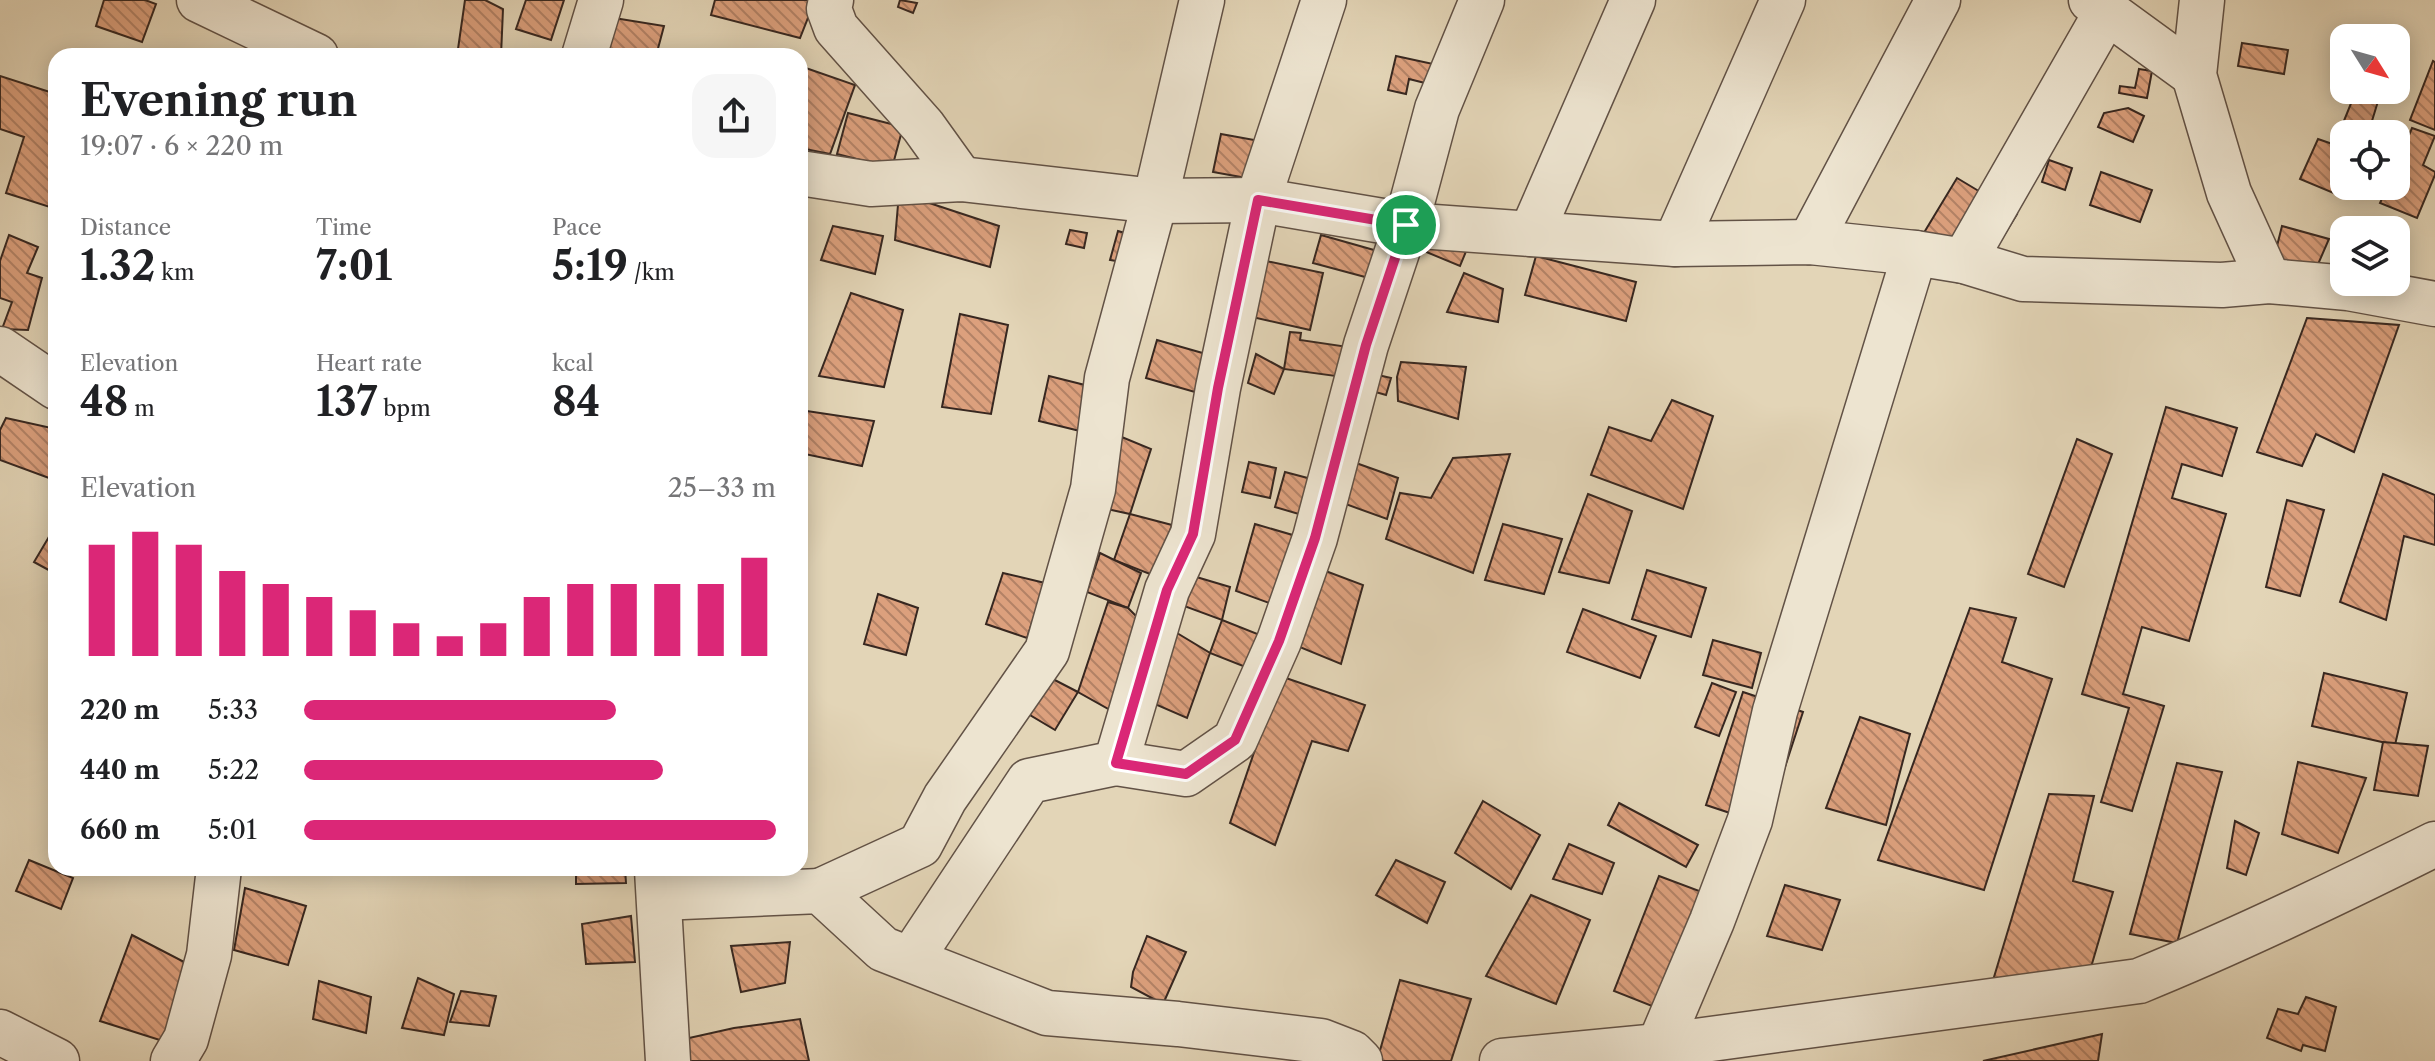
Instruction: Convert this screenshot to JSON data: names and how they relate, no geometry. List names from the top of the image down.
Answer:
{
  "north": "bottom right",
  "page": {
    "heading": ["Evening run", "19:07 · 6 × 220 m"],
    "stats": [
      ["Distance", "1.32 km"],
      ["Time", "7:01"],
      ["Pace", "5:19 /km"],
      ["Elevation", "48 m"],
      ["Heart rate", "137 bpm"],
      ["kcal", "84"]
    ],
    "chart": ["Elevation", "25–33 m"],
    "list": [
      {
        "name": "220 m",
        "note": "5:33"
      },
      {
        "name": "440 m",
        "note": "5:22"
      },
      {
        "name": "660 m",
        "note": "5:01"
      }
    ]
  }
}
